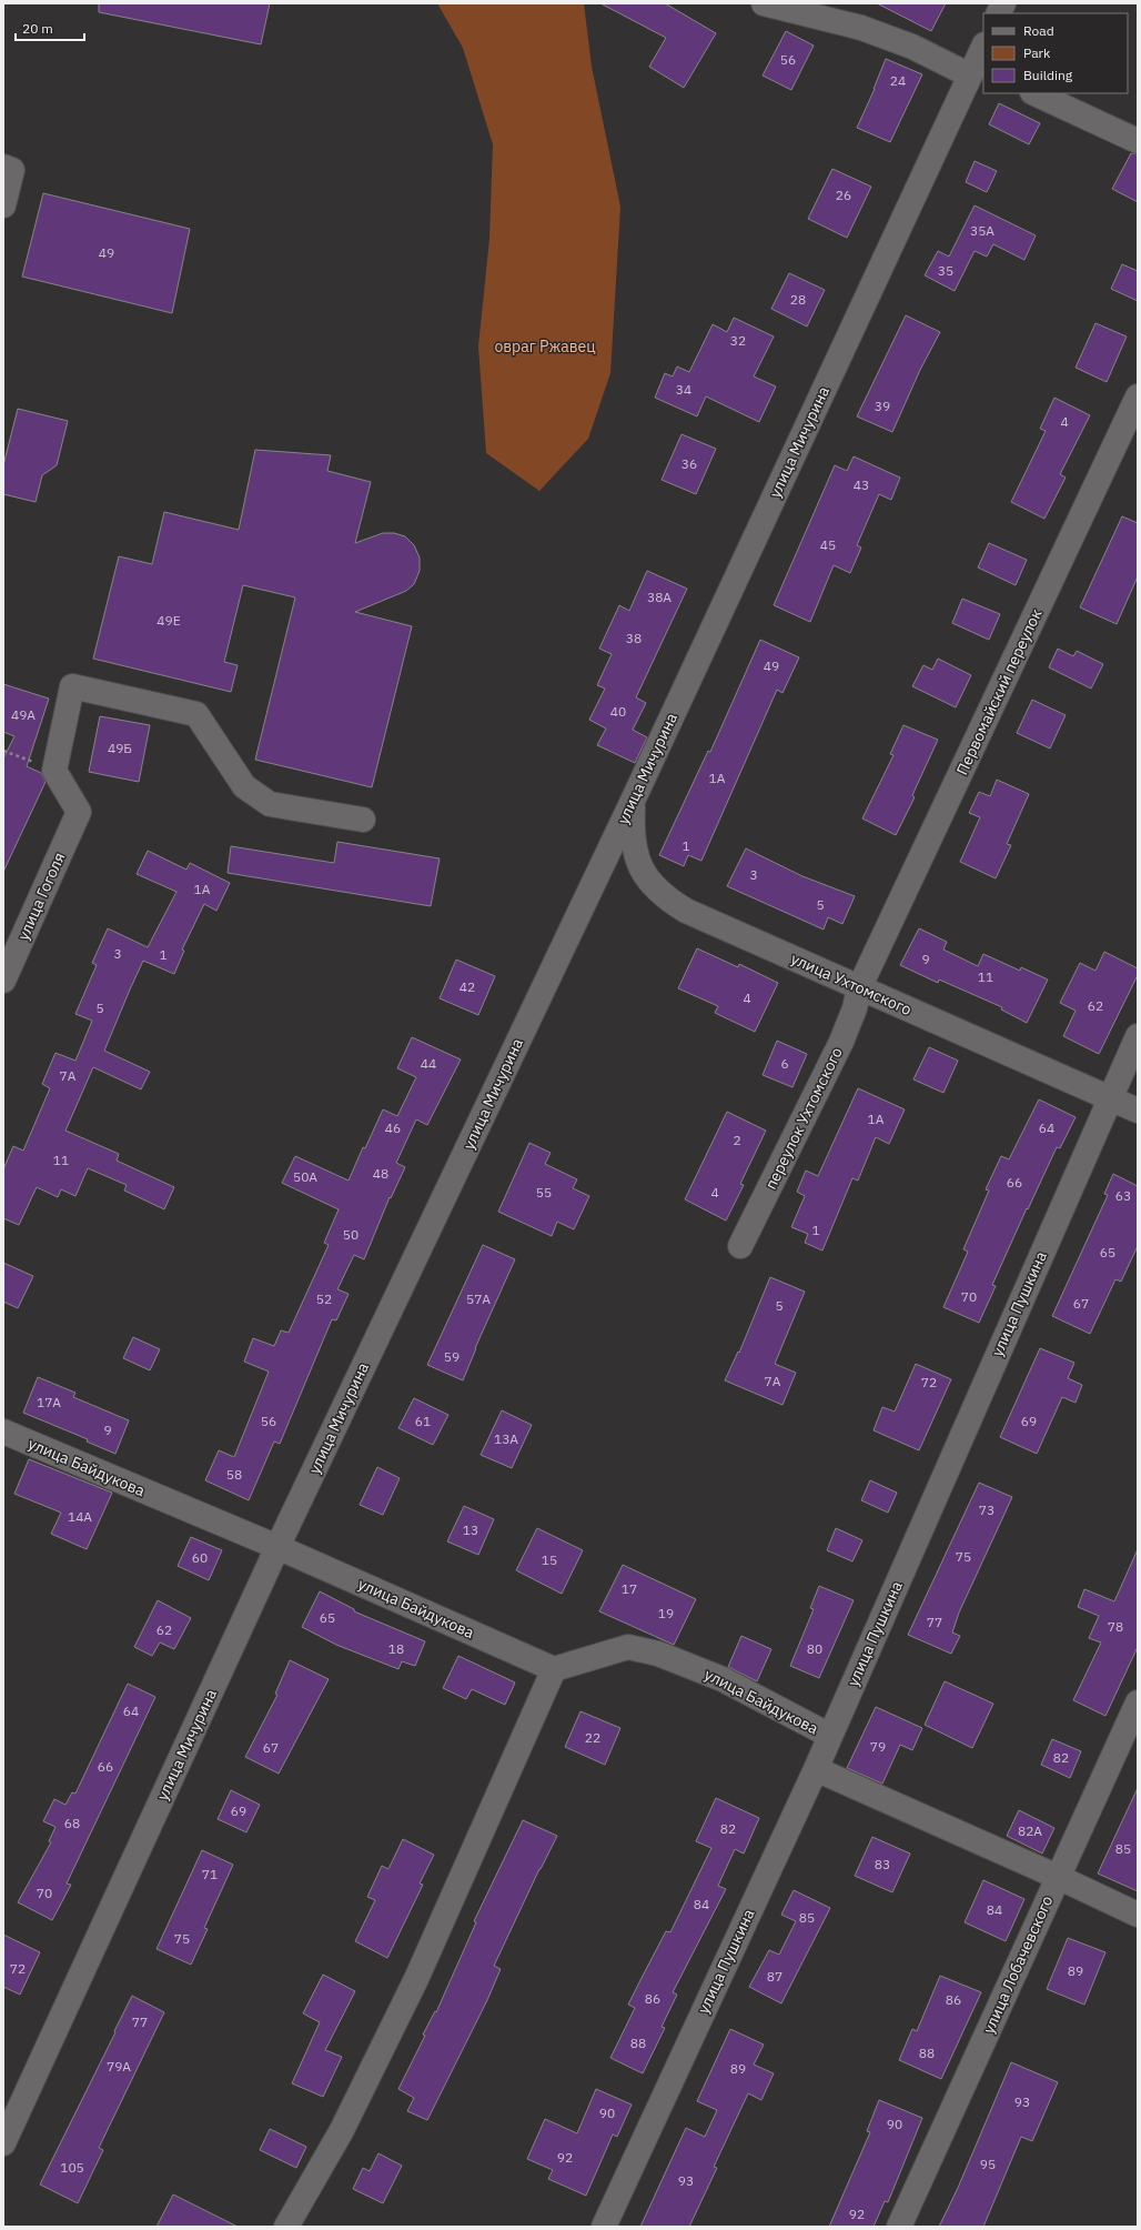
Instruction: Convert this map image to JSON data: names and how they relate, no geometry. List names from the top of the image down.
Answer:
{
  "streets": {
    "street": [
      "улица Мичурина",
      "Первомайский переулок",
      "улица Гоголя",
      "улица Ухтомского",
      "переулок Ухтомского",
      "улица Пушкина",
      "улица Байдукова",
      "улица Лобачевского"
    ]
  },
  "crossings": [
    ["улица Мичурина", "улица Ухтомского"],
    ["улица Мичурина", "улица Байдукова"],
    ["Первомайский переулок", "улица Ухтомского"],
    ["Первомайский переулок", "переулок Ухтомского"],
    ["улица Ухтомского", "переулок Ухтомского"],
    ["улица Ухтомского", "улица Пушкина"],
    ["улица Пушкина", "улица Байдукова"]
  ],
  "parks": ["овраг Ржавец"],
  "house_numbers": [
    "56",
    "24",
    "26",
    "35А",
    "49",
    "35",
    "28",
    "32",
    "34",
    "39",
    "4",
    "36",
    "43",
    "45",
    "38А",
    "49Е",
    "38",
    "49",
    "40",
    "49А",
    "49Б",
    "1А",
    "1",
    "3",
    "1А",
    "5",
    "3",
    "1",
    "9",
    "11",
    "42",
    "4",
    "62",
    "5",
    "44",
    "6",
    "7А",
    "1А",
    "46",
    "64",
    "2",
    "11",
    "48",
    "50А",
    "66",
    "55",
    "4",
    "63",
    "1",
    "50",
    "65",
    "70",
    "52",
    "57А",
    "67",
    "5",
    "59",
    "7А",
    "72",
    "17А",
    "56",
    "61",
    "69",
    "9",
    "13А",
    "58",
    "73",
    "14А",
    "13",
    "75",
    "60",
    "15",
    "17",
    "19",
    "65",
    "77",
    "78",
    "62",
    "18",
    "80",
    "64",
    "22",
    "79",
    "67",
    "82",
    "66",
    "69",
    "68",
    "82",
    "82А",
    "85",
    "83",
    "71",
    "70",
    "84",
    "84",
    "85",
    "75",
    "72",
    "89",
    "87",
    "86",
    "86",
    "77",
    "88",
    "88",
    "79А",
    "89",
    "93",
    "90",
    "90",
    "92",
    "95",
    "105",
    "93",
    "92"
  ],
  "legend": ["Road", "Park", "Building"],
  "scale_bar": "20 m"
}
